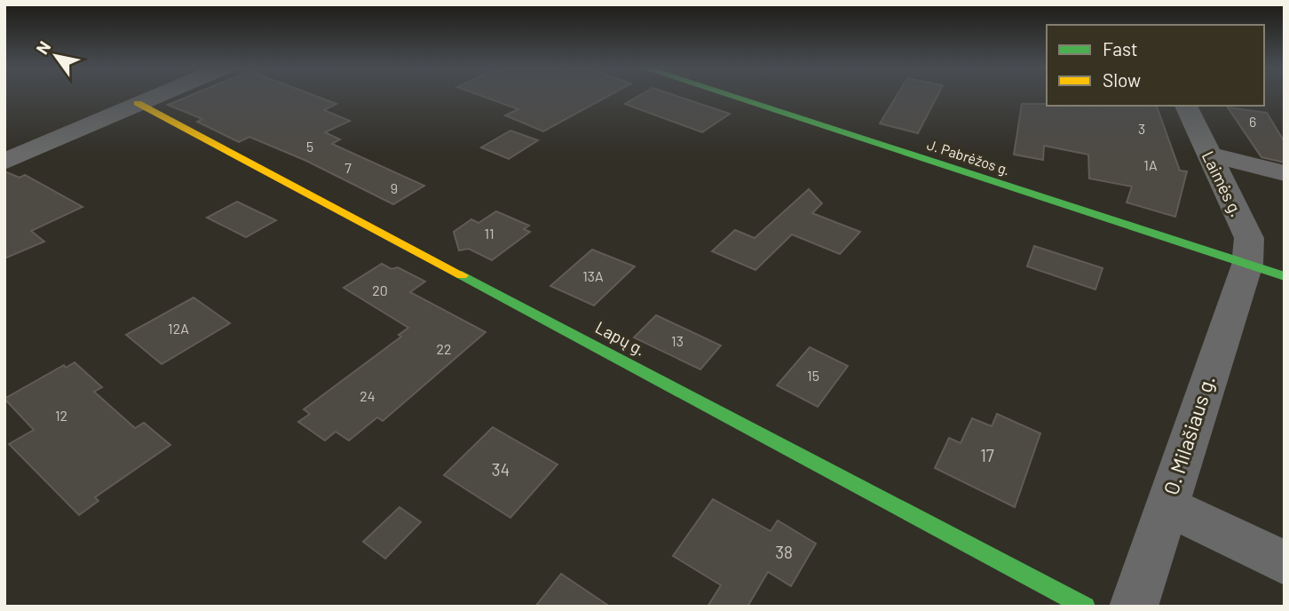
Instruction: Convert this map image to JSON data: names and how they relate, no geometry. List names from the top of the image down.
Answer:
{
  "streets": {
    "street": [
      "J. Pabrėžos g.",
      "Laimės g.",
      "Lapų g.",
      "O. Milašiaus g."
    ]
  },
  "crossings": [
    ["J. Pabrėžos g.", "Laimės g."],
    ["J. Pabrėžos g.", "O. Milašiaus g."],
    ["Laimės g.", "O. Milašiaus g."]
  ],
  "house_numbers": [
    "6",
    "3",
    "5",
    "1A",
    "7",
    "9",
    "11",
    "13A",
    "20",
    "12A",
    "13",
    "22",
    "15",
    "24",
    "12",
    "17",
    "34",
    "38"
  ],
  "legend": ["Fast", "Slow"],
  "north": "top left"
}
